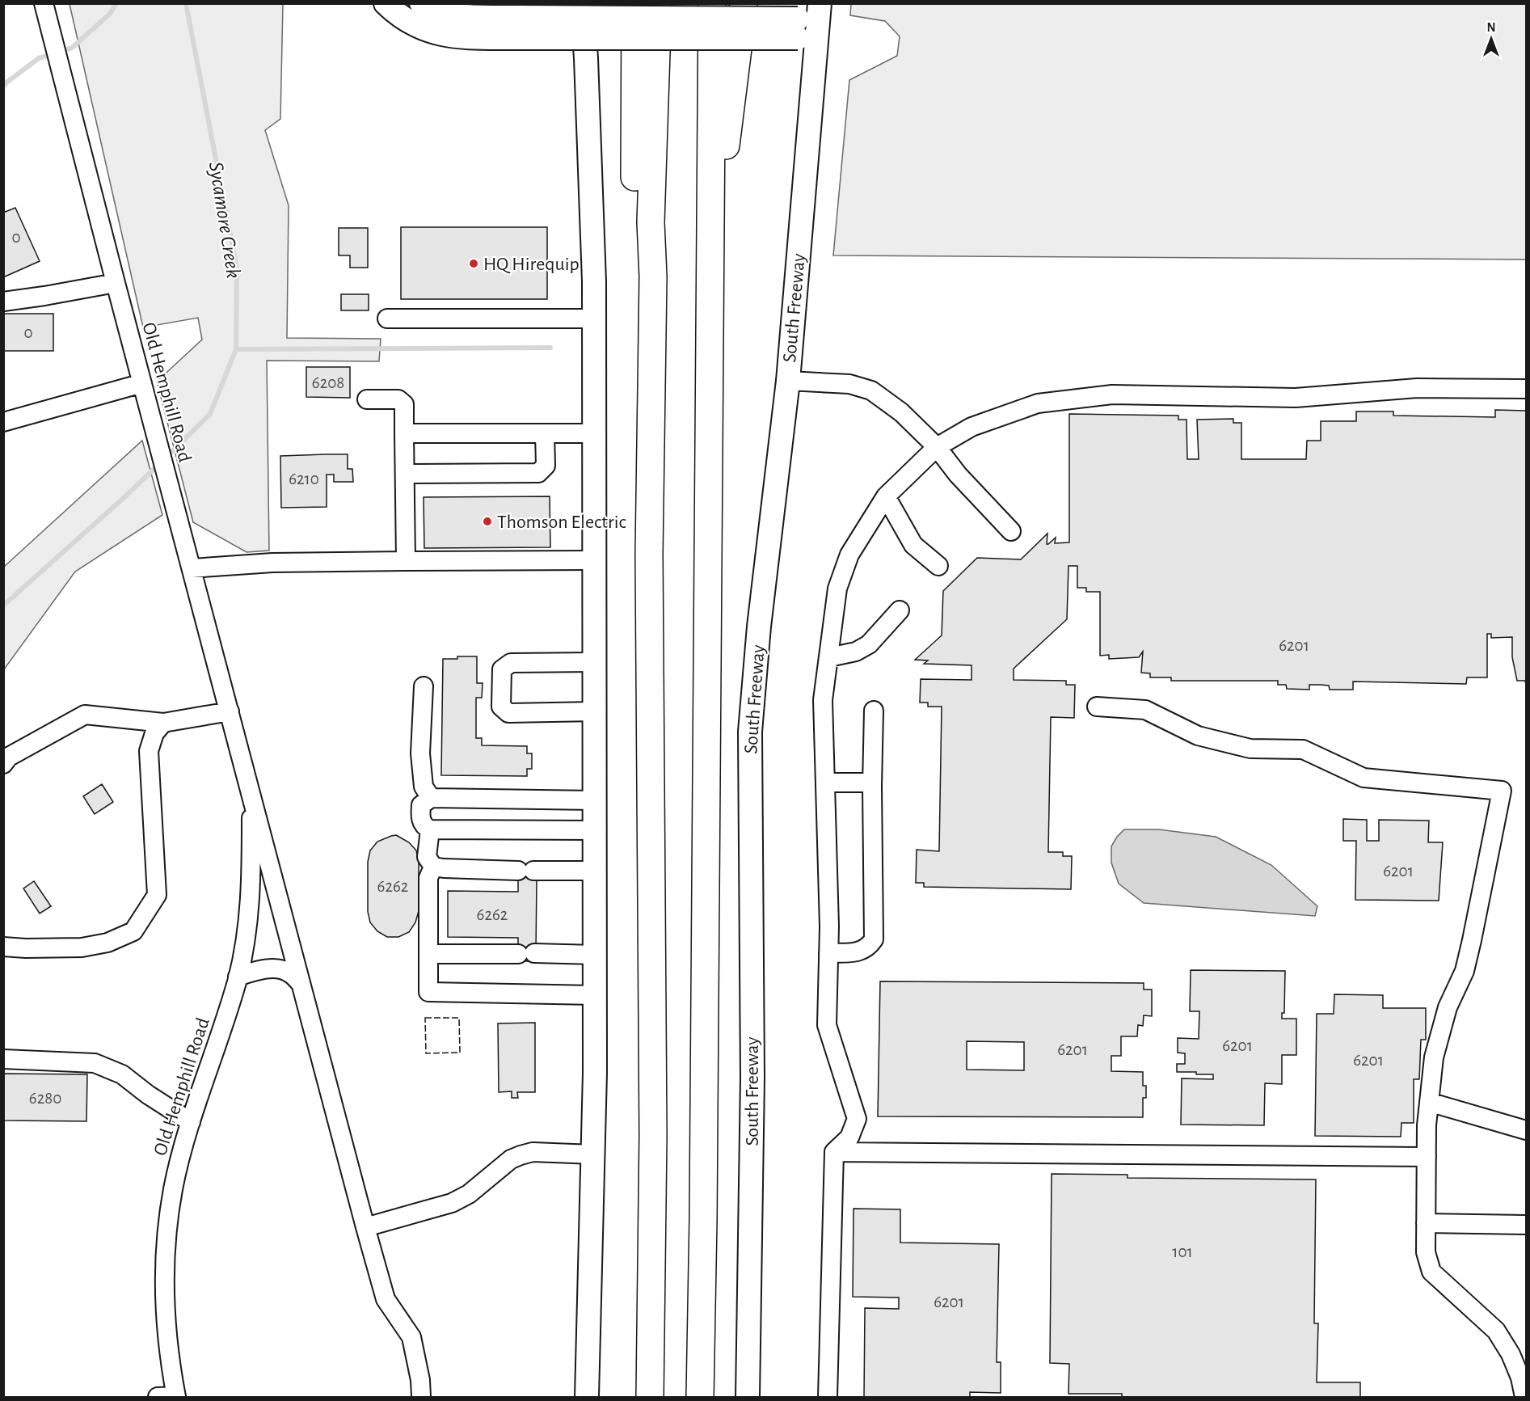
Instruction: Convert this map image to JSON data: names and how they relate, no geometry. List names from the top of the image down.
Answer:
{
  "streets": {
    "main road": ["South Freeway"],
    "street": ["Old Hemphill Road"]
  },
  "water": ["Sycamore Creek"],
  "places": ["HQ Hirequip", "Thomson Electric"],
  "house_numbers": [
    "0",
    "0",
    "6208",
    "6210",
    "6201",
    "6201",
    "6262",
    "6262",
    "6201",
    "6201",
    "6201",
    "6280",
    "101",
    "6201"
  ],
  "north": "top"
}
